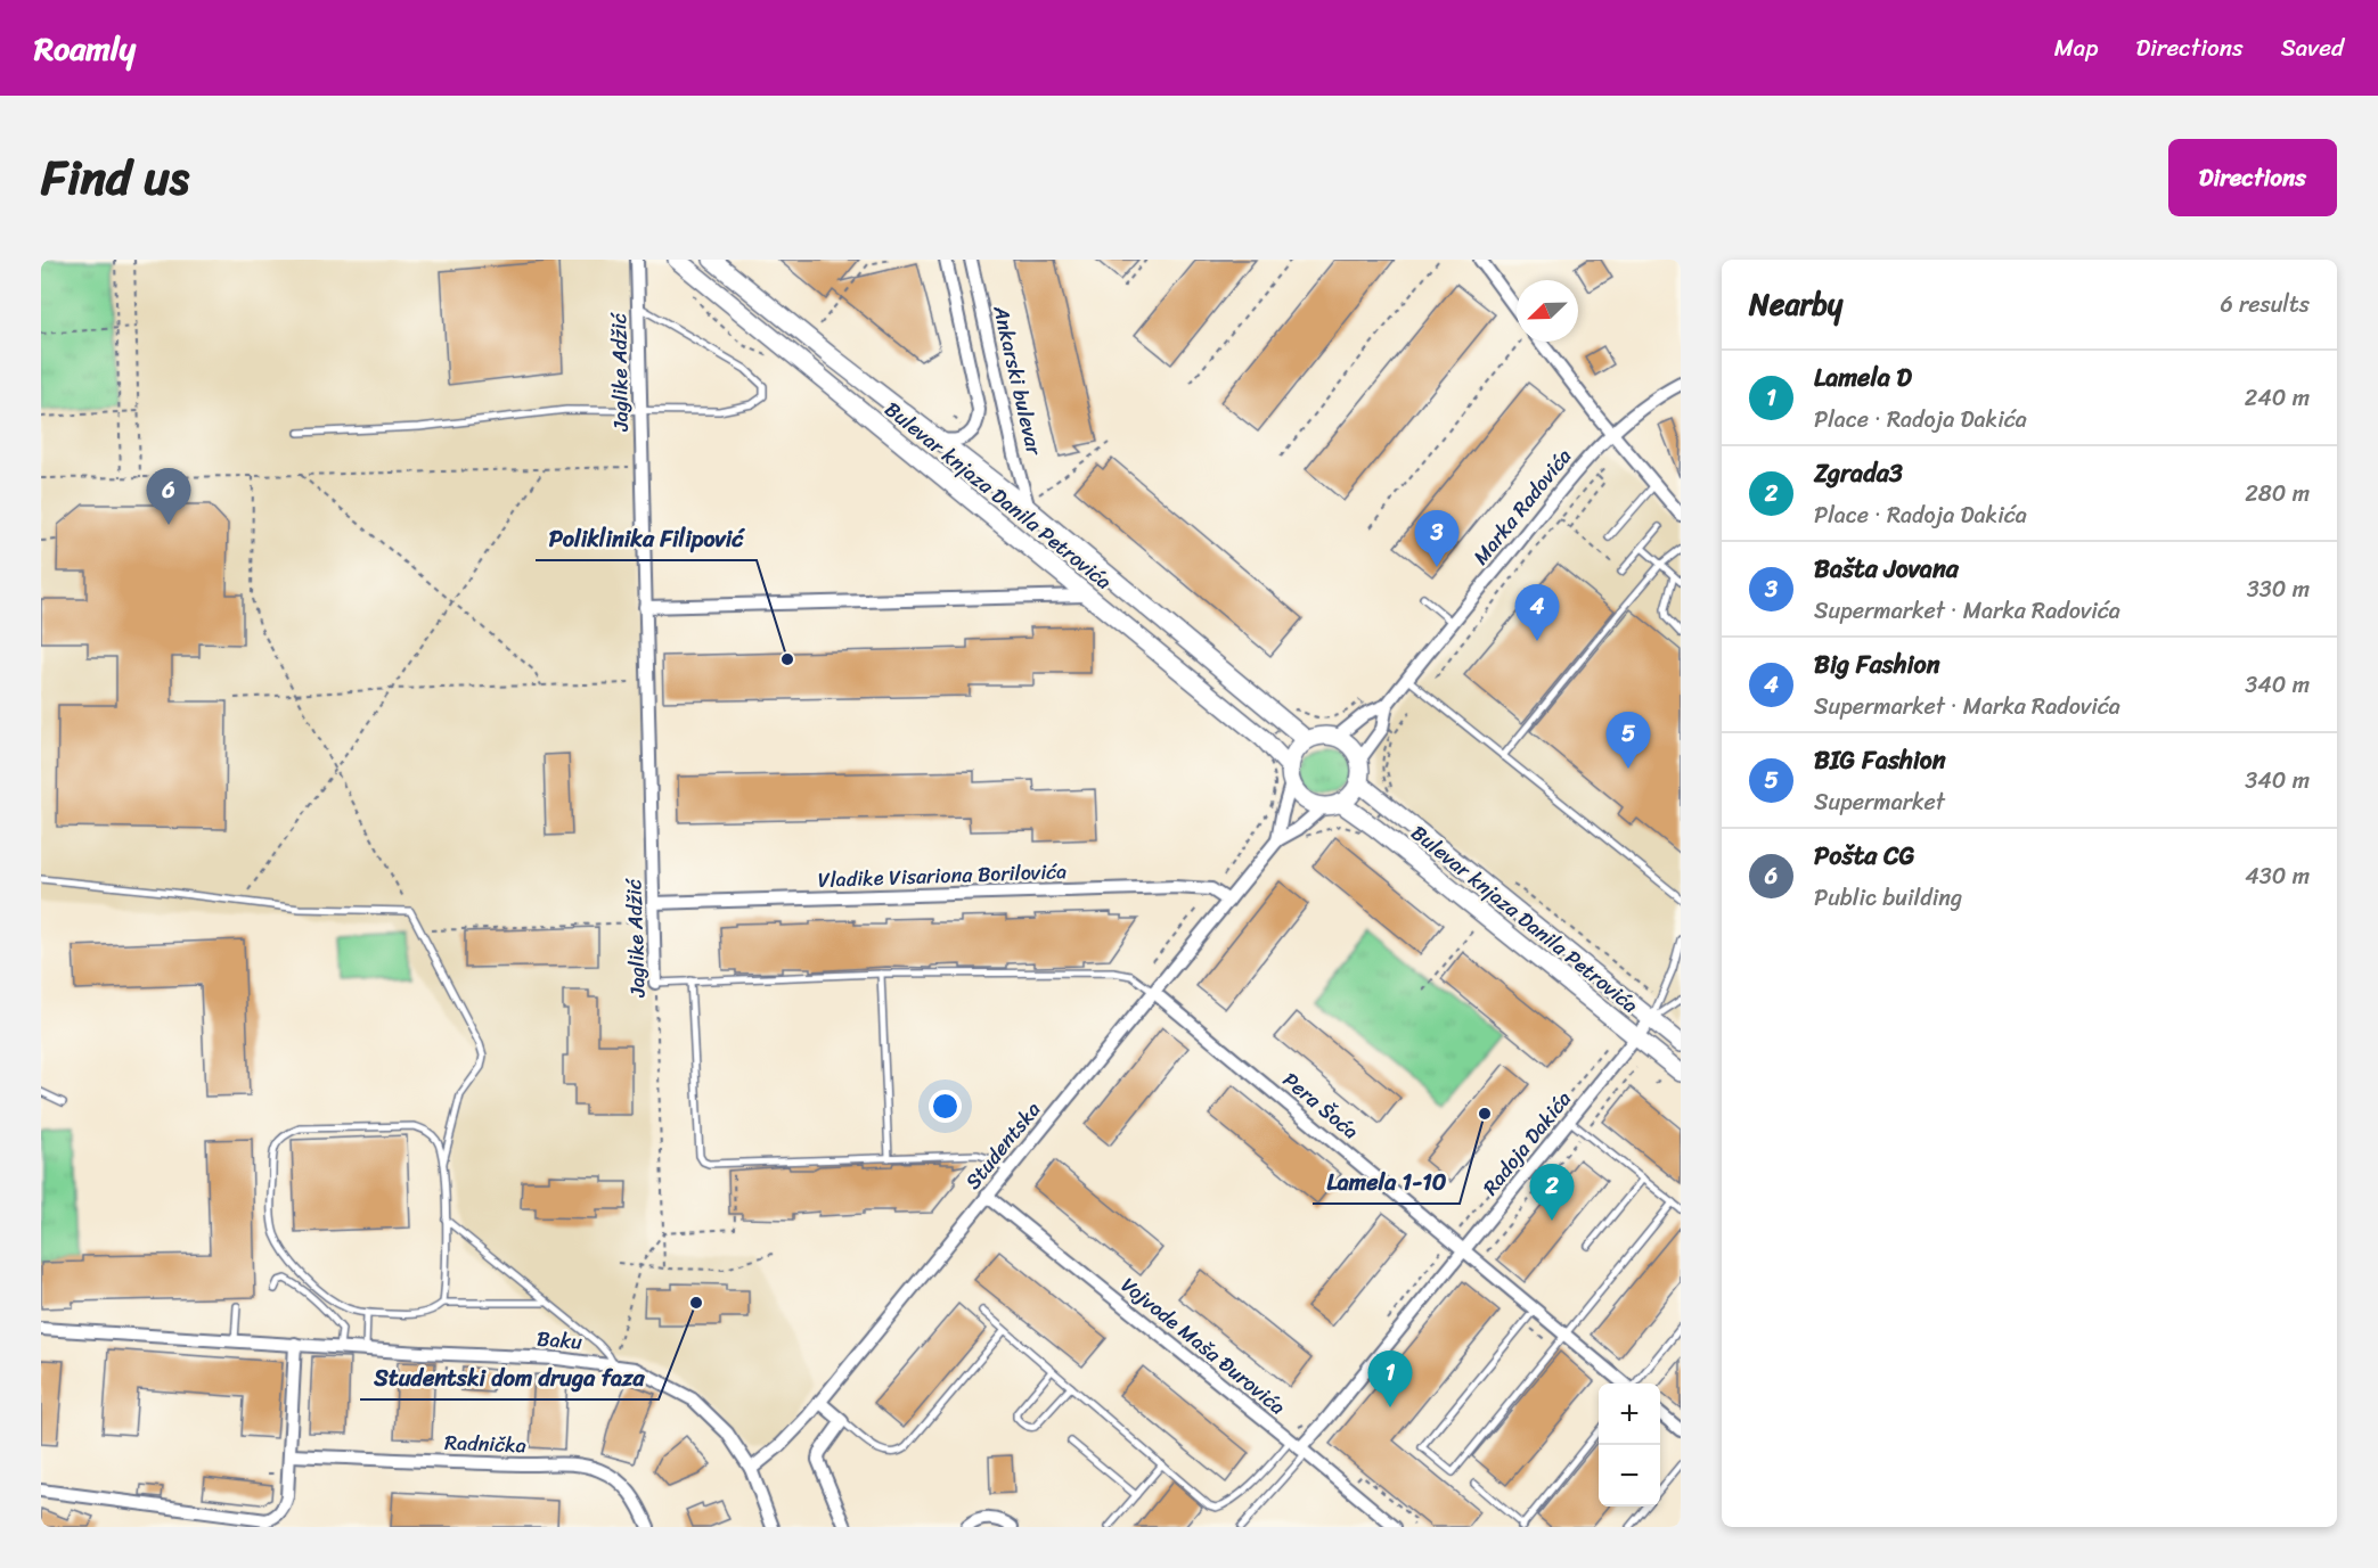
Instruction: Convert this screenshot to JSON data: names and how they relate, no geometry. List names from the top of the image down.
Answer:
{
  "streets": {
    "main road": ["Bulevar knjaza Danila Petrovića"],
    "street": [
      "Jaglike Adžić",
      "Ankarski bulevar",
      "Marka Radovića",
      "Vladike Visariona Borilovića",
      "Pera Šoća",
      "Radoja Dakića",
      "Studentska",
      "Baku",
      "Vojvode Maša Đurovića",
      "Radnička"
    ]
  },
  "crossings": [
    ["Jaglike Adžić", "Vladike Visariona Borilovića"],
    ["Ankarski bulevar", "Bulevar knjaza Danila Petrovića"],
    ["Bulevar knjaza Danila Petrovića", "Marka Radovića"],
    ["Bulevar knjaza Danila Petrovića", "Radoja Dakića"],
    ["Bulevar knjaza Danila Petrovića", "Studentska"],
    ["Marka Radovića", "Studentska"],
    ["Vladike Visariona Borilovića", "Studentska"],
    ["Pera Šoća", "Radoja Dakića"],
    ["Pera Šoća", "Studentska"],
    ["Radoja Dakića", "Vojvode Maša Đurovića"],
    ["Studentska", "Baku"],
    ["Studentska", "Vojvode Maša Đurovića"]
  ],
  "places": ["Poliklinika Filipović", "Lamela 1-10", "Studentski dom druga faza"],
  "north": "bottom left",
  "page": {
    "header": "Roamly",
    "nav": ["Map", "Directions", "Saved"],
    "title": "Find us",
    "buttons": "Directions",
    "heading": ["Nearby", "6 results"],
    "list": [
      {
        "mark": "1",
        "name": "Lamela D",
        "note": "Place · Radoja Dakića",
        "value": "240 m"
      },
      {
        "mark": "2",
        "name": "Zgrada3",
        "note": "Place · Radoja Dakića",
        "value": "280 m"
      },
      {
        "mark": "3",
        "name": "Bašta Jovana",
        "note": "Supermarket · Marka Radovića",
        "value": "330 m"
      },
      {
        "mark": "4",
        "name": "Big Fashion",
        "note": "Supermarket · Marka Radovića",
        "value": "340 m"
      },
      {
        "mark": "5",
        "name": "BIG Fashion",
        "note": "Supermarket",
        "value": "340 m"
      },
      {
        "mark": "6",
        "name": "Pošta CG",
        "note": "Public building",
        "value": "430 m"
      }
    ],
    "pins": [
      "6",
      "3",
      "4",
      "5",
      "2",
      "1"
    ],
    "map_buttons": ["+", "−"]
  }
}
